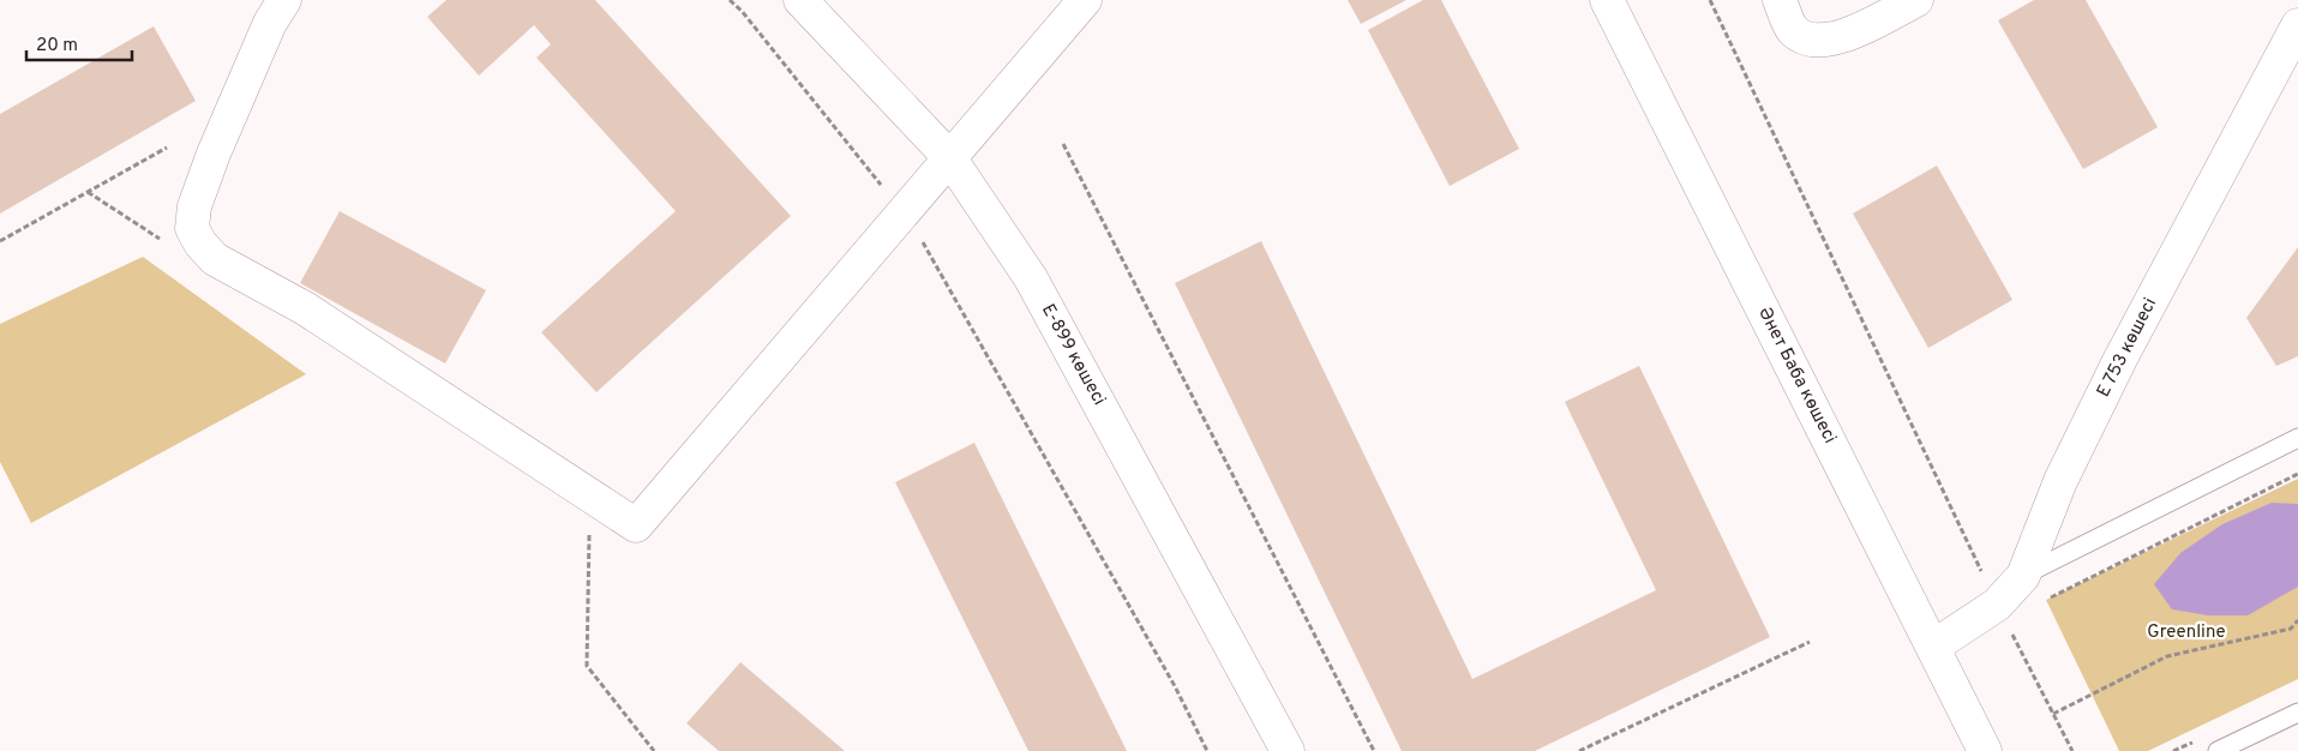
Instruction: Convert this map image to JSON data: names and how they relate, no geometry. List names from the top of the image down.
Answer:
{
  "streets": {
    "street": ["Е 753 көшесі", "Е-899 көшесі", "Әнет Баба көшесі"]
  },
  "crossings": [
    ["Е 753 көшесі", "Әнет Баба көшесі"]
  ],
  "parks": ["Greenline"],
  "scale_bar": "20 m"
}
